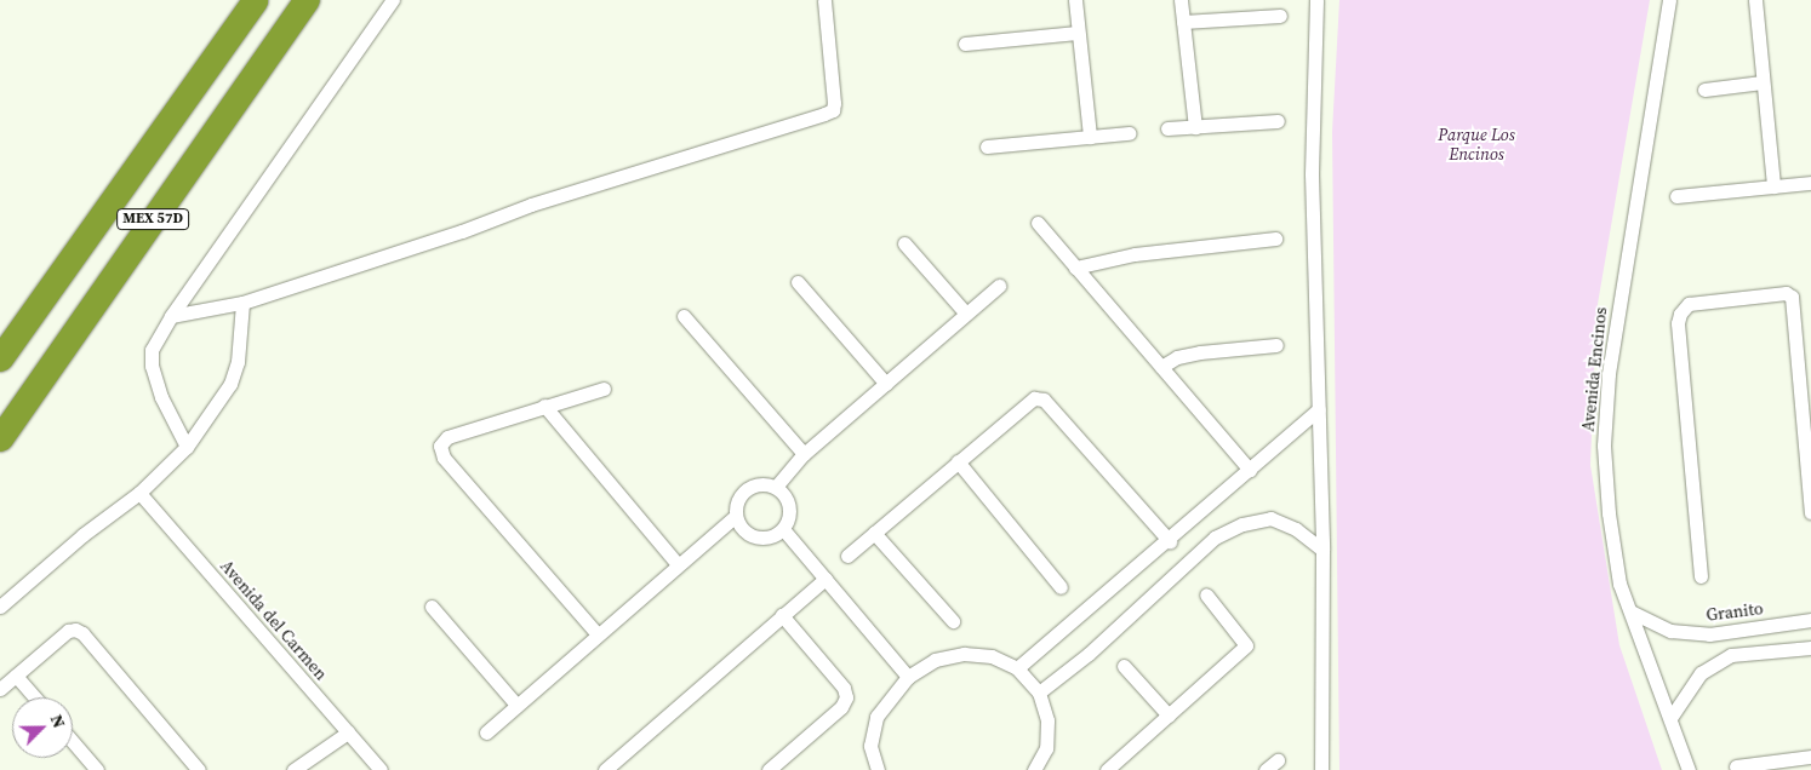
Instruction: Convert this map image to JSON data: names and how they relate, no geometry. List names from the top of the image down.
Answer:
{
  "streets": {
    "highway": ["MEX 57D"],
    "street": ["Avenida Encinos", "Granito", "Avenida del Carmen"]
  },
  "crossings": [
    ["Avenida Encinos", "Granito"]
  ],
  "parks": ["Parque Los Encinos"],
  "north": "top right"
}
